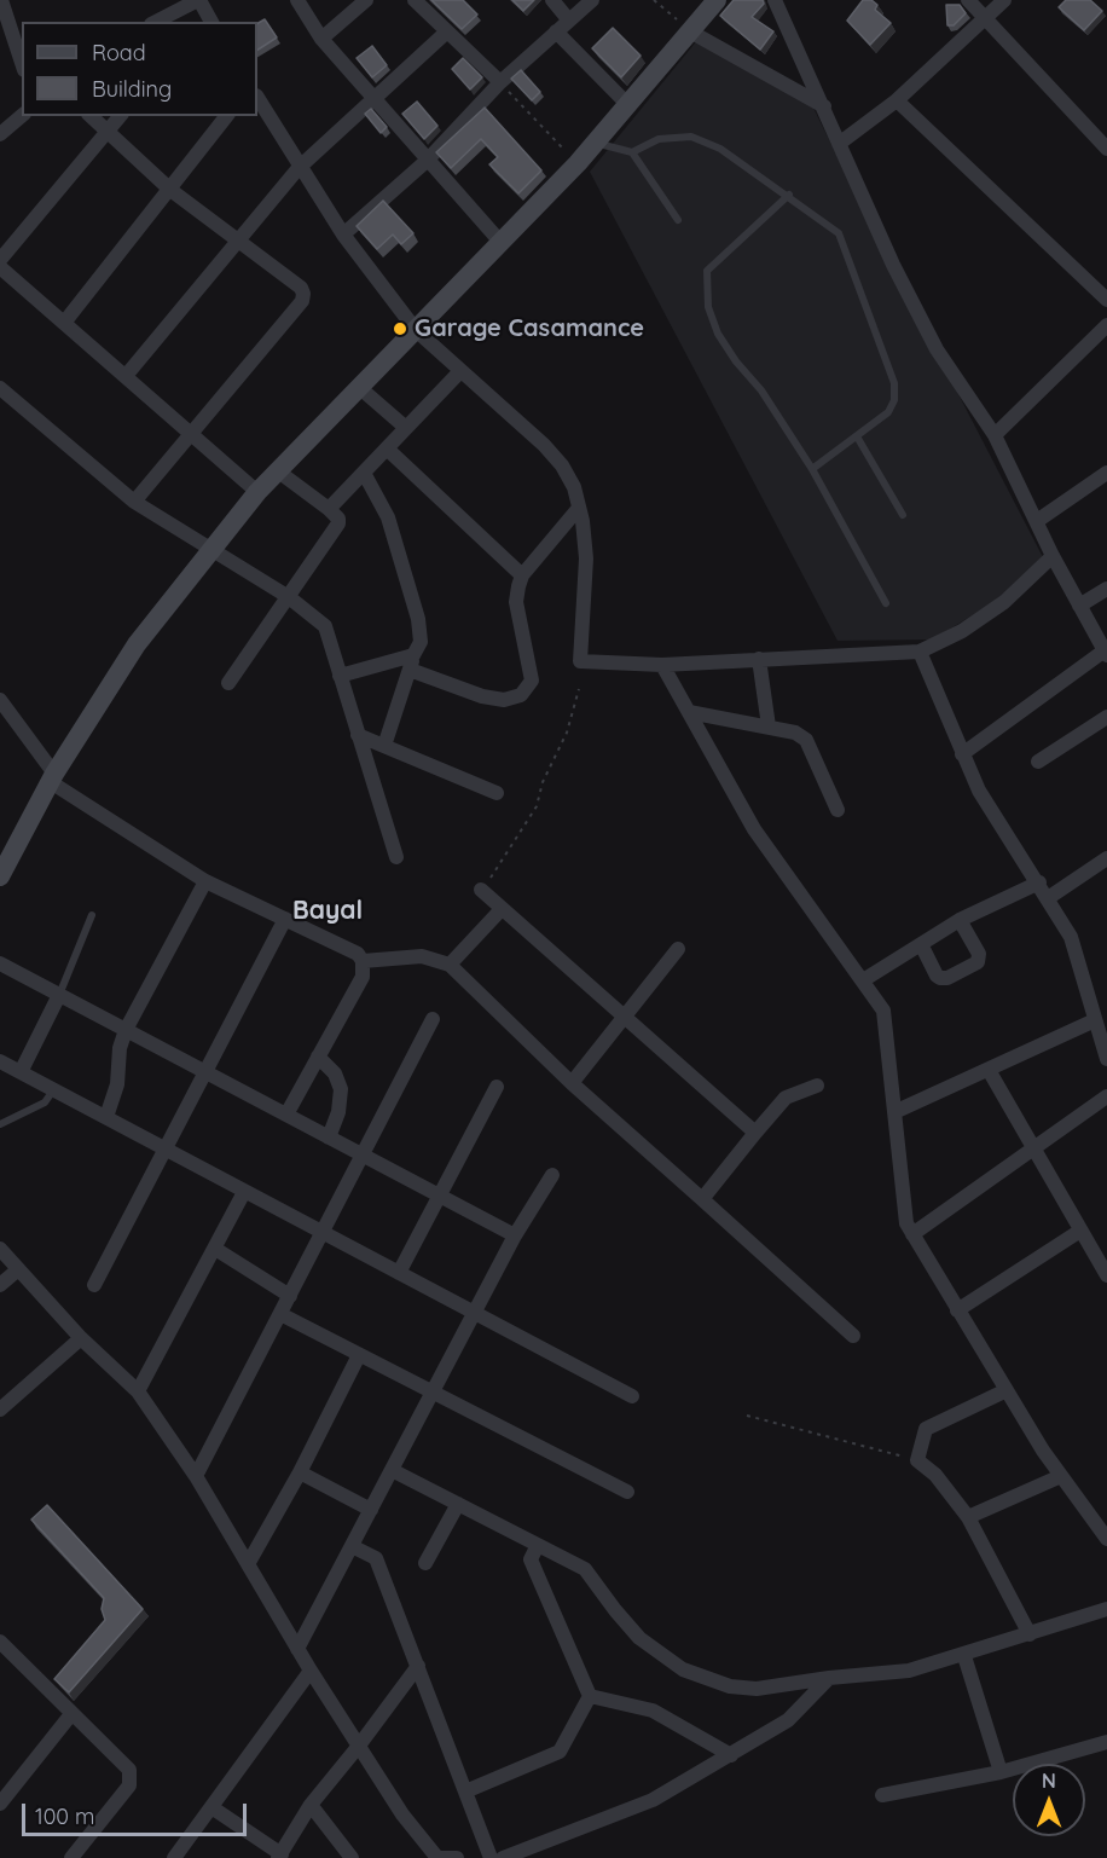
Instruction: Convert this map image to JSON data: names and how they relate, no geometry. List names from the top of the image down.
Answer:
{
  "districts": ["Bayal"],
  "places": ["Garage Casamance"],
  "legend": ["Road", "Building"],
  "scale_bar": "100 m",
  "north": "top"
}
